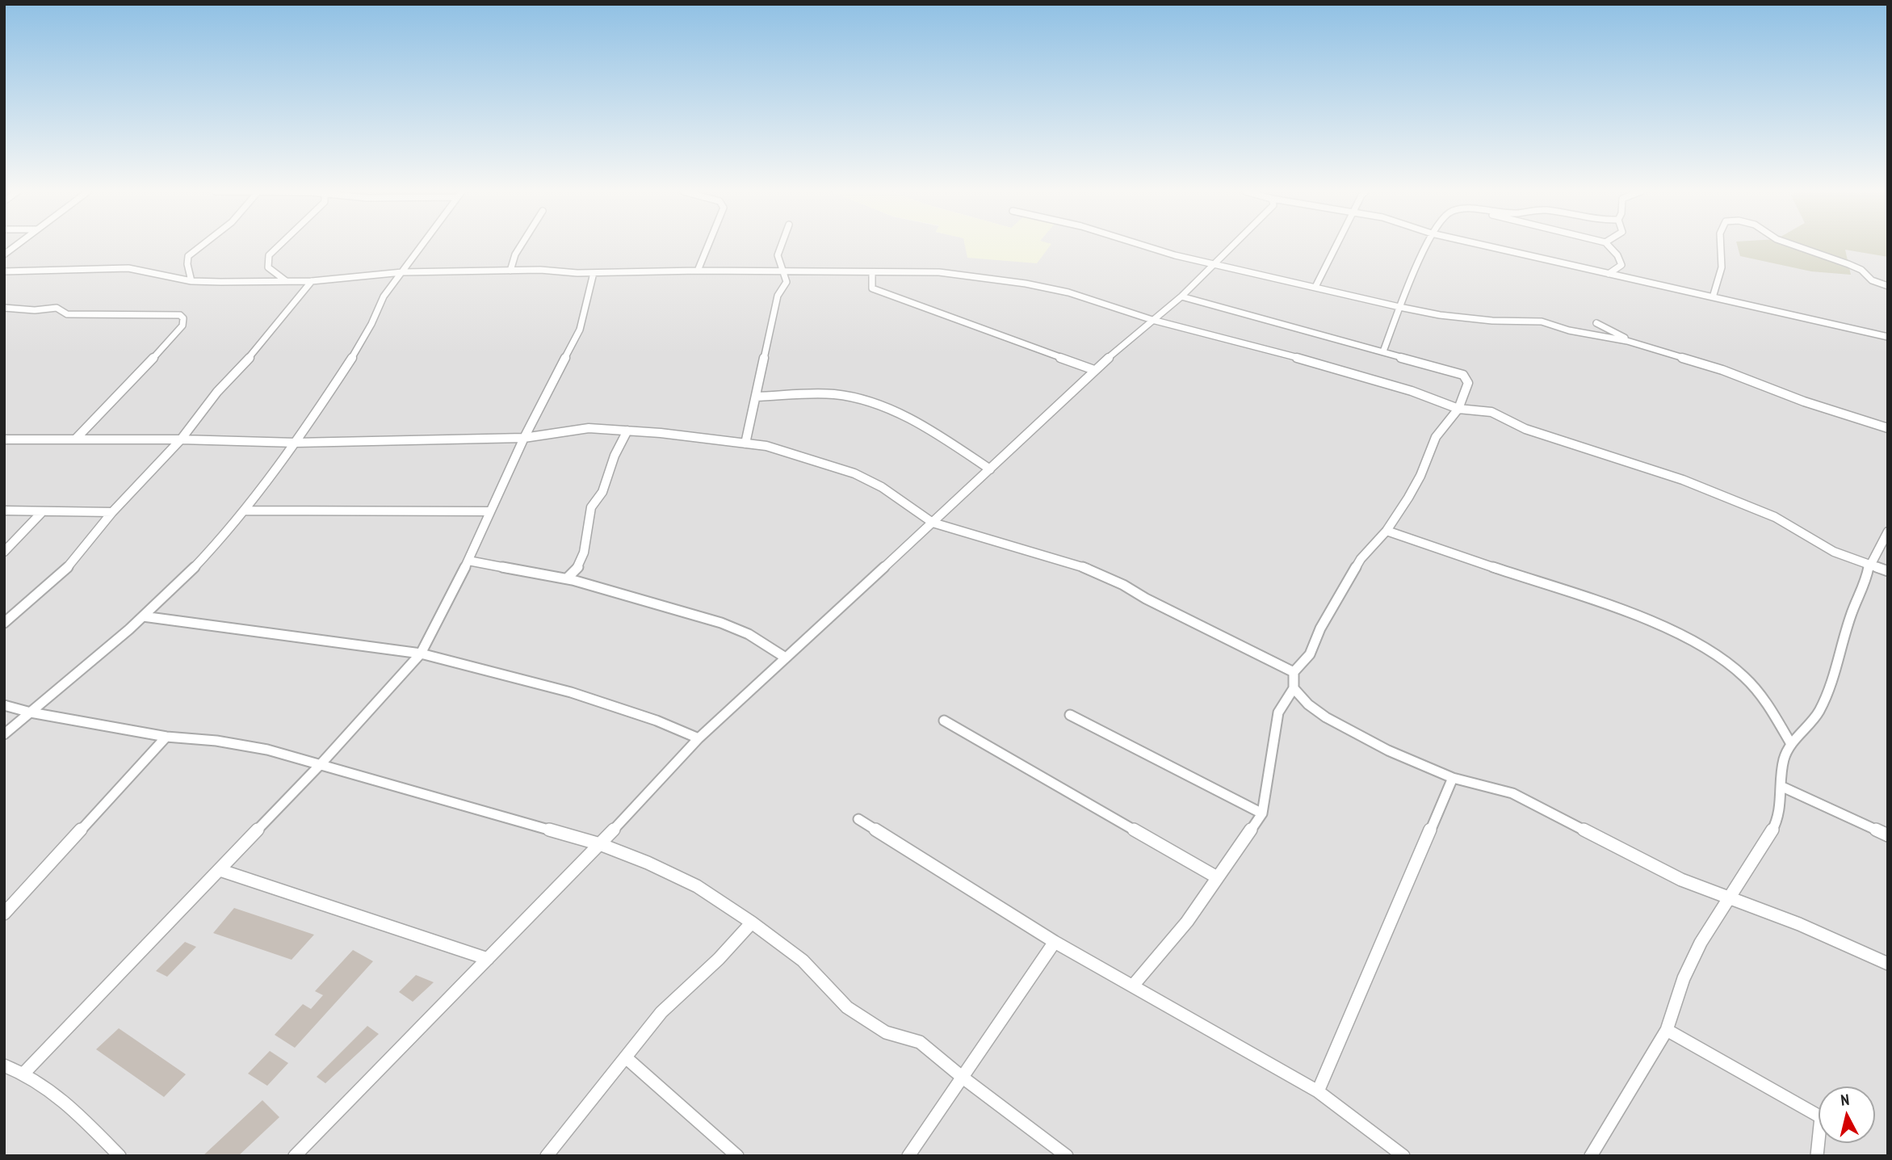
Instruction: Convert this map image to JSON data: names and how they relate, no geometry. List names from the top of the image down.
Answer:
{
  "north": "top"
}
